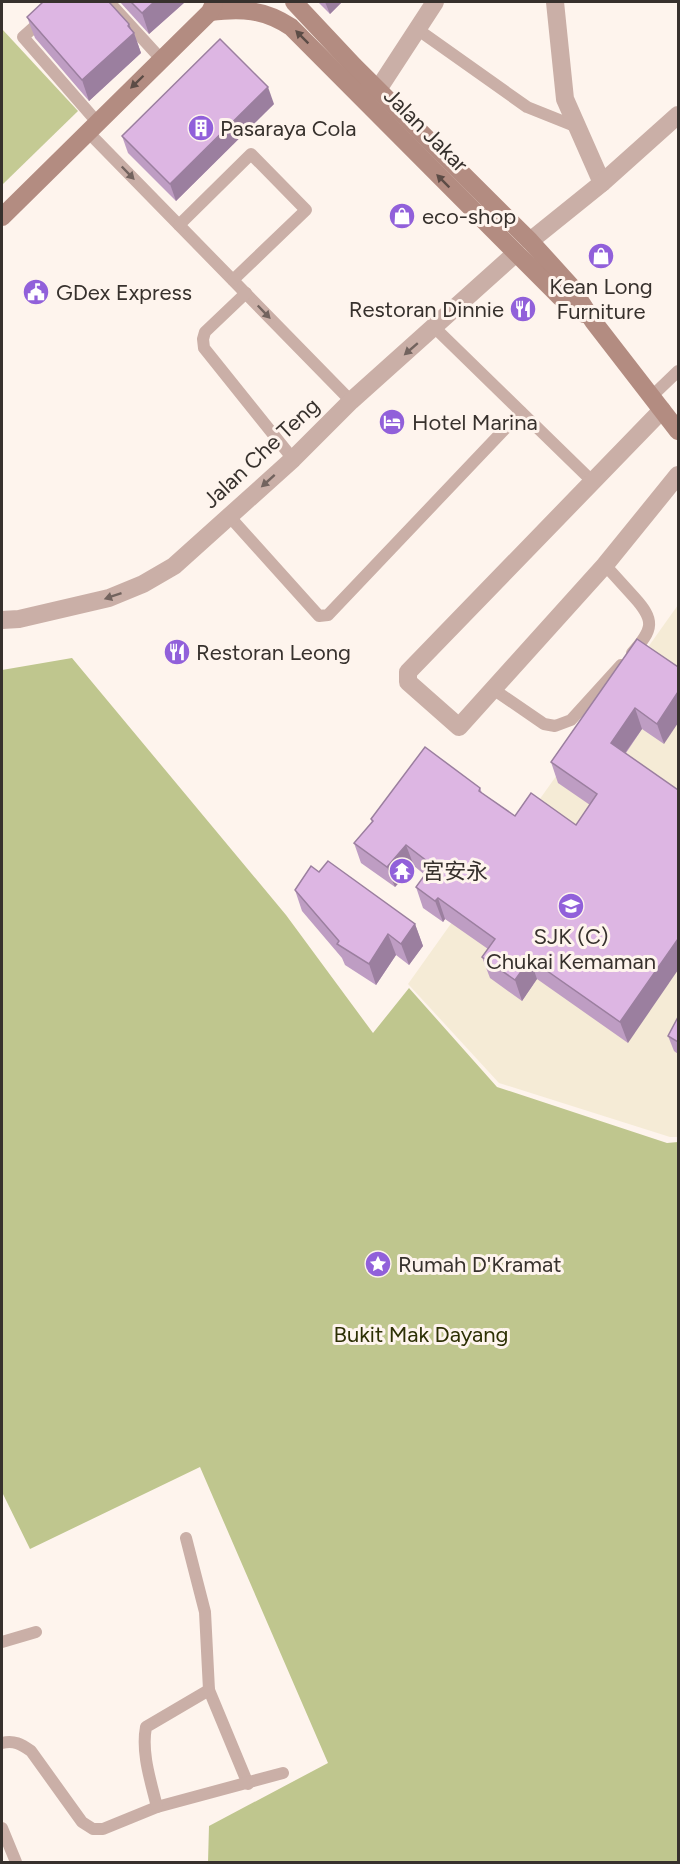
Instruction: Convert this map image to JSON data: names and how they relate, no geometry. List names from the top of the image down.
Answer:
{
  "streets": {
    "main road": ["Jalan Jakar"],
    "street": ["Jalan Che Teng"]
  },
  "crossings": [
    ["Jalan Jakar", "Jalan Che Teng"]
  ],
  "one_way": ["Jalan Che Teng"],
  "parks": ["Bukit Mak Dayang"],
  "places": {
    "building": ["Pasaraya Cola"],
    "shop": ["eco-shop", "Kean Long Furniture"],
    "public building": ["GDex Express"],
    "restaurant": ["Restoran Dinnie", "Restoran Leong"],
    "hotel": ["Hotel Marina"],
    "temple": ["宮安永"],
    "school or university": ["SJK (C) Chukai Kemaman"],
    "place": ["Rumah D'Kramat"]
  }
}
